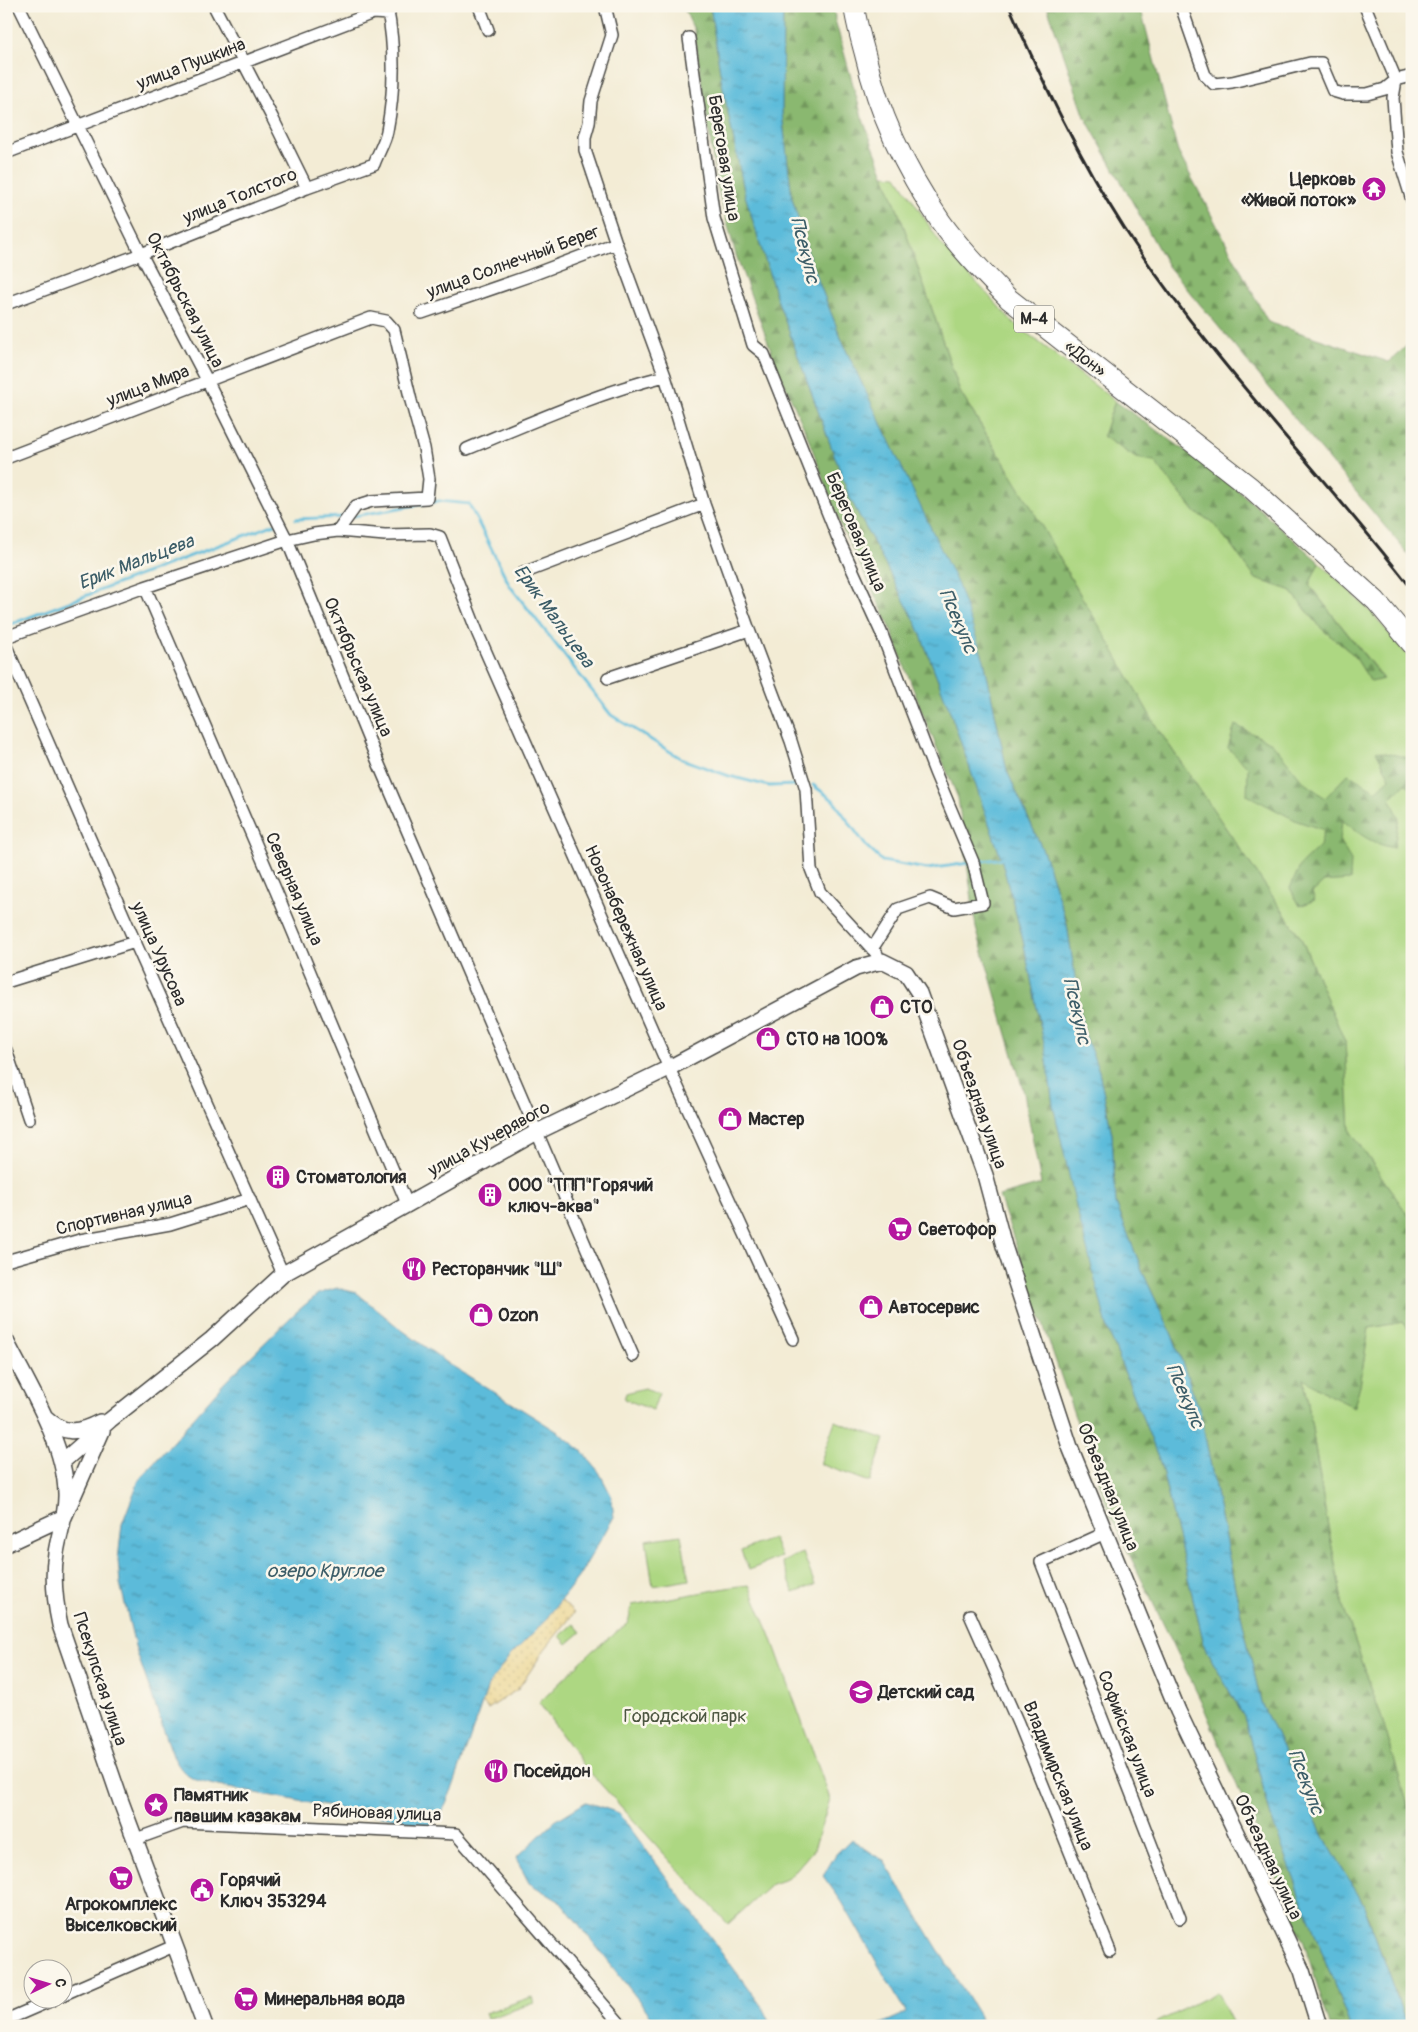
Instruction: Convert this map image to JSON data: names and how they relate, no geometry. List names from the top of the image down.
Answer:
{
  "streets": {
    "highway": ["М-4", "«Дон»"],
    "street": [
      "улица Пушкина",
      "Береговая улица",
      "улица Толстого",
      "улица Солнечный Берег",
      "Октябрьская улица",
      "улица Мира",
      "Северная улица",
      "Новонабережная улица",
      "улица Урусова",
      "Объездная улица",
      "улица Кучерявого",
      "Спортивная улица",
      "Псекупская улица",
      "Софийская улица",
      "Владимирская улица",
      "Рябиновая улица"
    ]
  },
  "crossings": [
    ["улица Пушкина", "улица Толстого"],
    ["улица Пушкина", "Октябрьская улица"],
    ["Береговая улица", "улица Солнечный Берег"],
    ["улица Толстого", "Октябрьская улица"],
    ["улица Солнечный Берег", "Объездная улица"],
    ["улица Солнечный Берег", "улица Кучерявого"],
    ["Октябрьская улица", "улица Мира"],
    ["Октябрьская улица", "улица Кучерявого"],
    ["улица Мира", "Новонабережная улица"],
    ["Северная улица", "улица Кучерявого"],
    ["Новонабережная улица", "улица Кучерявого"],
    ["улица Урусова", "улица Кучерявого"],
    ["улица Урусова", "Спортивная улица"],
    ["Объездная улица", "улица Кучерявого"],
    ["Объездная улица", "Софийская улица"],
    ["улица Кучерявого", "Псекупская улица"],
    ["Псекупская улица", "Рябиновая улица"]
  ],
  "water": ["Псекупс", "Ерик Мальцева", "озеро Круглое"],
  "parks": ["Городской парк"],
  "places": {
    "temple": ["Церковь «Живой поток»"],
    "shop": [
      "СТО",
      "СТО на 100%",
      "Мастер",
      "Автосервис",
      "Ozon"
    ],
    "building": ["Стоматология", "ООО \"ТПП\"Горячий ключ-аква\""],
    "supermarket": ["Светофор", "Агрокомплекс Выселковский", "Минеральная вода"],
    "restaurant": ["Ресторанчик \"Ш\"", "Посейдон"],
    "school or university": ["Детский сад"],
    "place": ["Памятник павшим казакам"],
    "public building": ["Горячий Ключ 353294"]
  },
  "north": "right"
}
